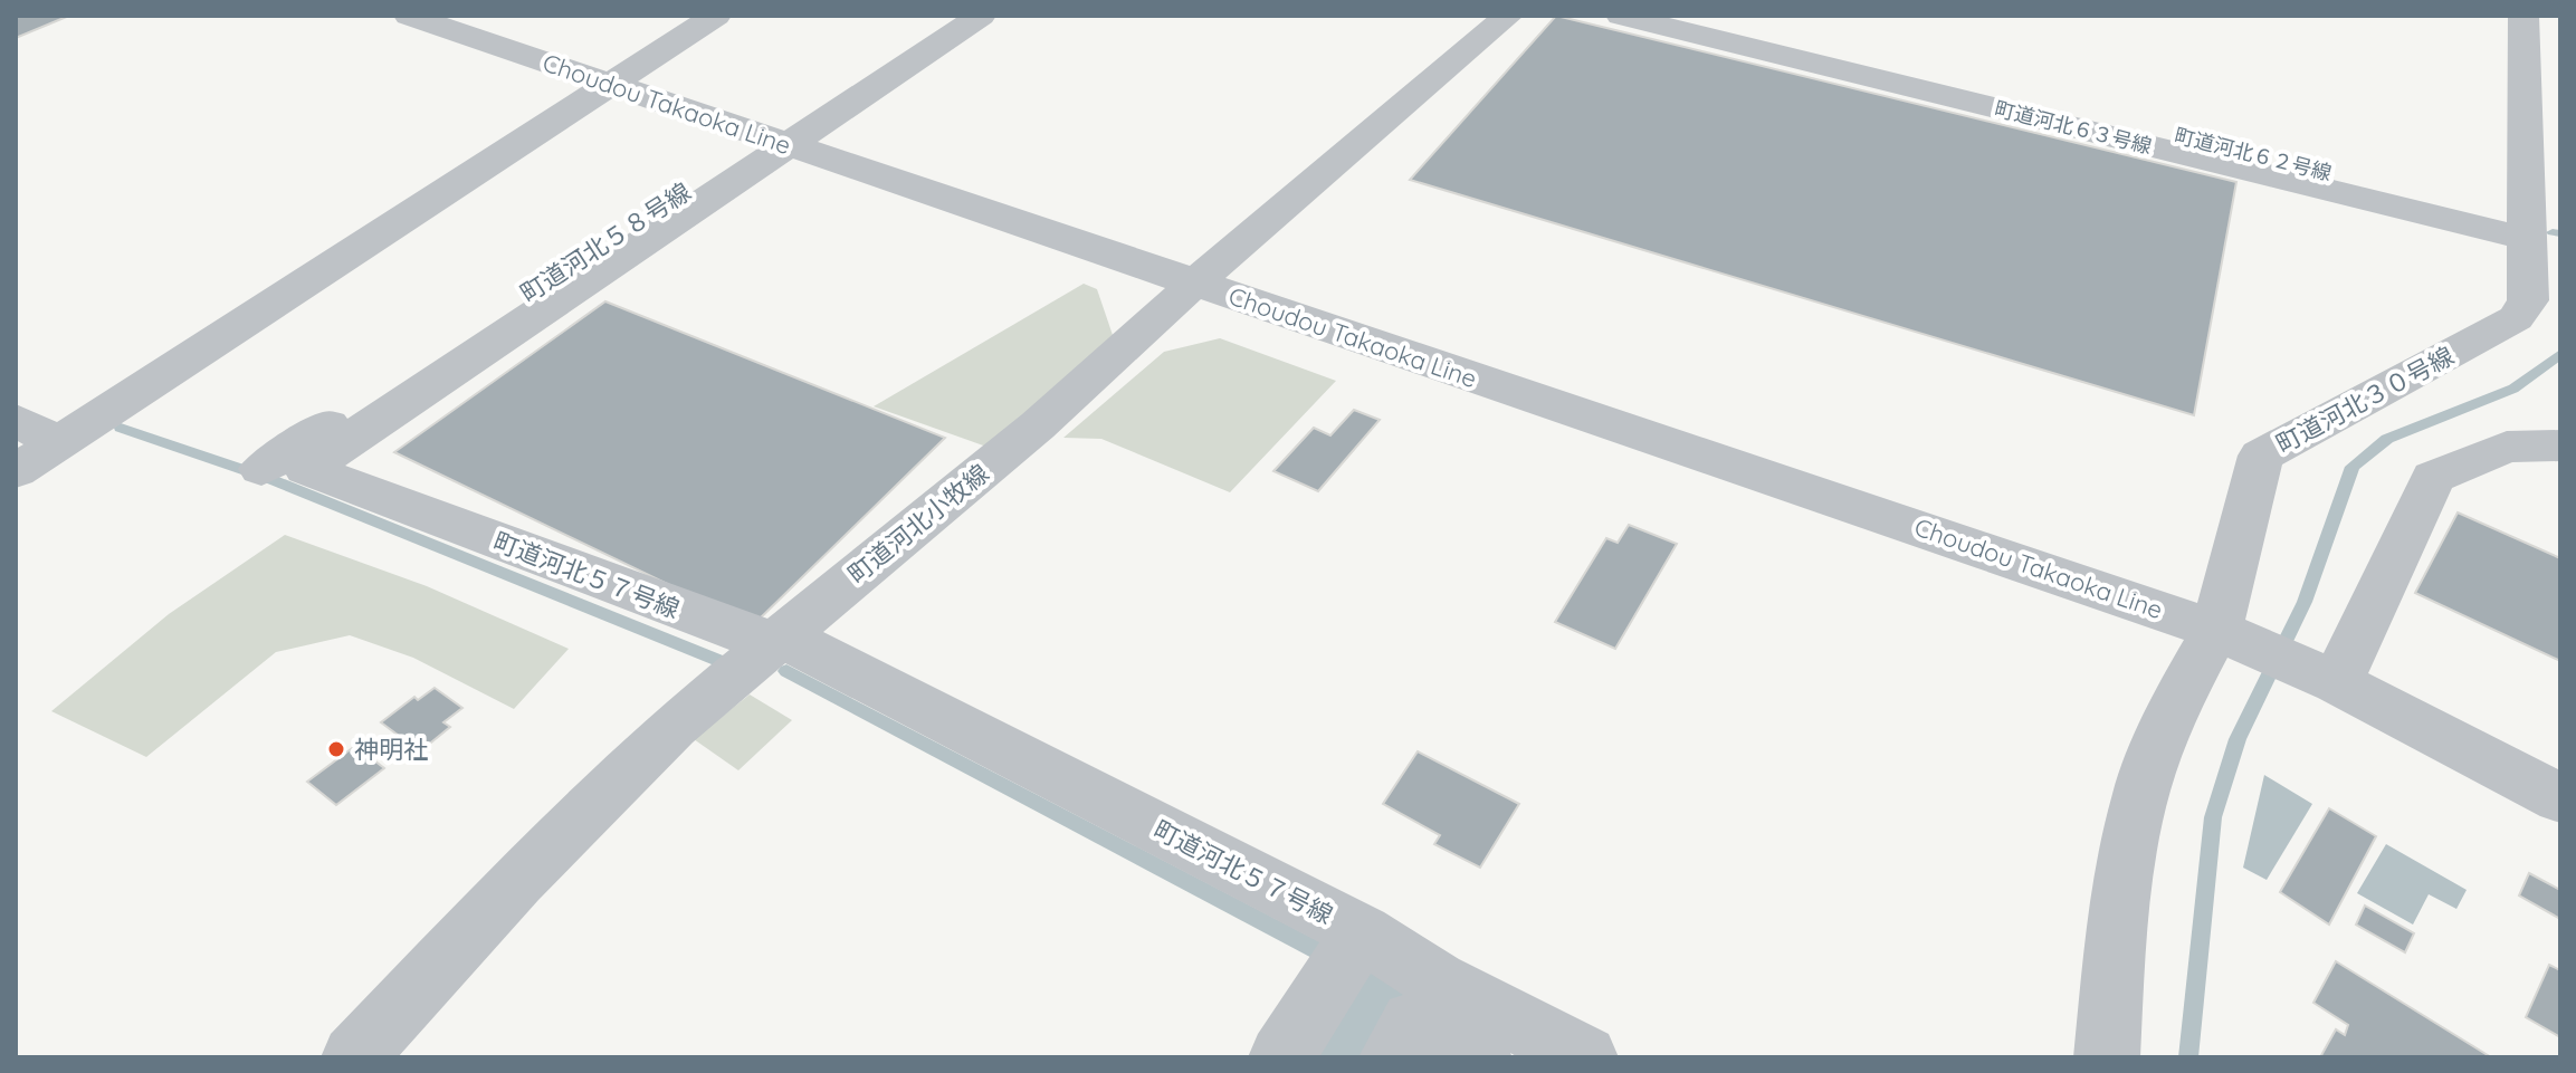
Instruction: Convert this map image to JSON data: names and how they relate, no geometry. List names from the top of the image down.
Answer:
{
  "streets": {
    "street": [
      "Choudou Takaoka Line",
      "町道河北６３号線",
      "町道河北６２号線",
      "町道河北５８号線",
      "町道河北３０号線",
      "町道河北小牧線",
      "町道河北５７号線"
    ]
  },
  "crossings": [
    ["Choudou Takaoka Line", "町道河北５８号線"],
    ["Choudou Takaoka Line", "町道河北３０号線"],
    ["Choudou Takaoka Line", "町道河北小牧線"],
    ["Choudou Takaoka Line", "町道河北５７号線"],
    ["町道河北６３号線", "町道河北６２号線"],
    ["町道河北６３号線", "町道河北３０号線"],
    ["町道河北６２号線", "町道河北３０号線"],
    ["町道河北５８号線", "町道河北５７号線"],
    ["町道河北小牧線", "町道河北５７号線"]
  ],
  "places": ["神明社"]
}
